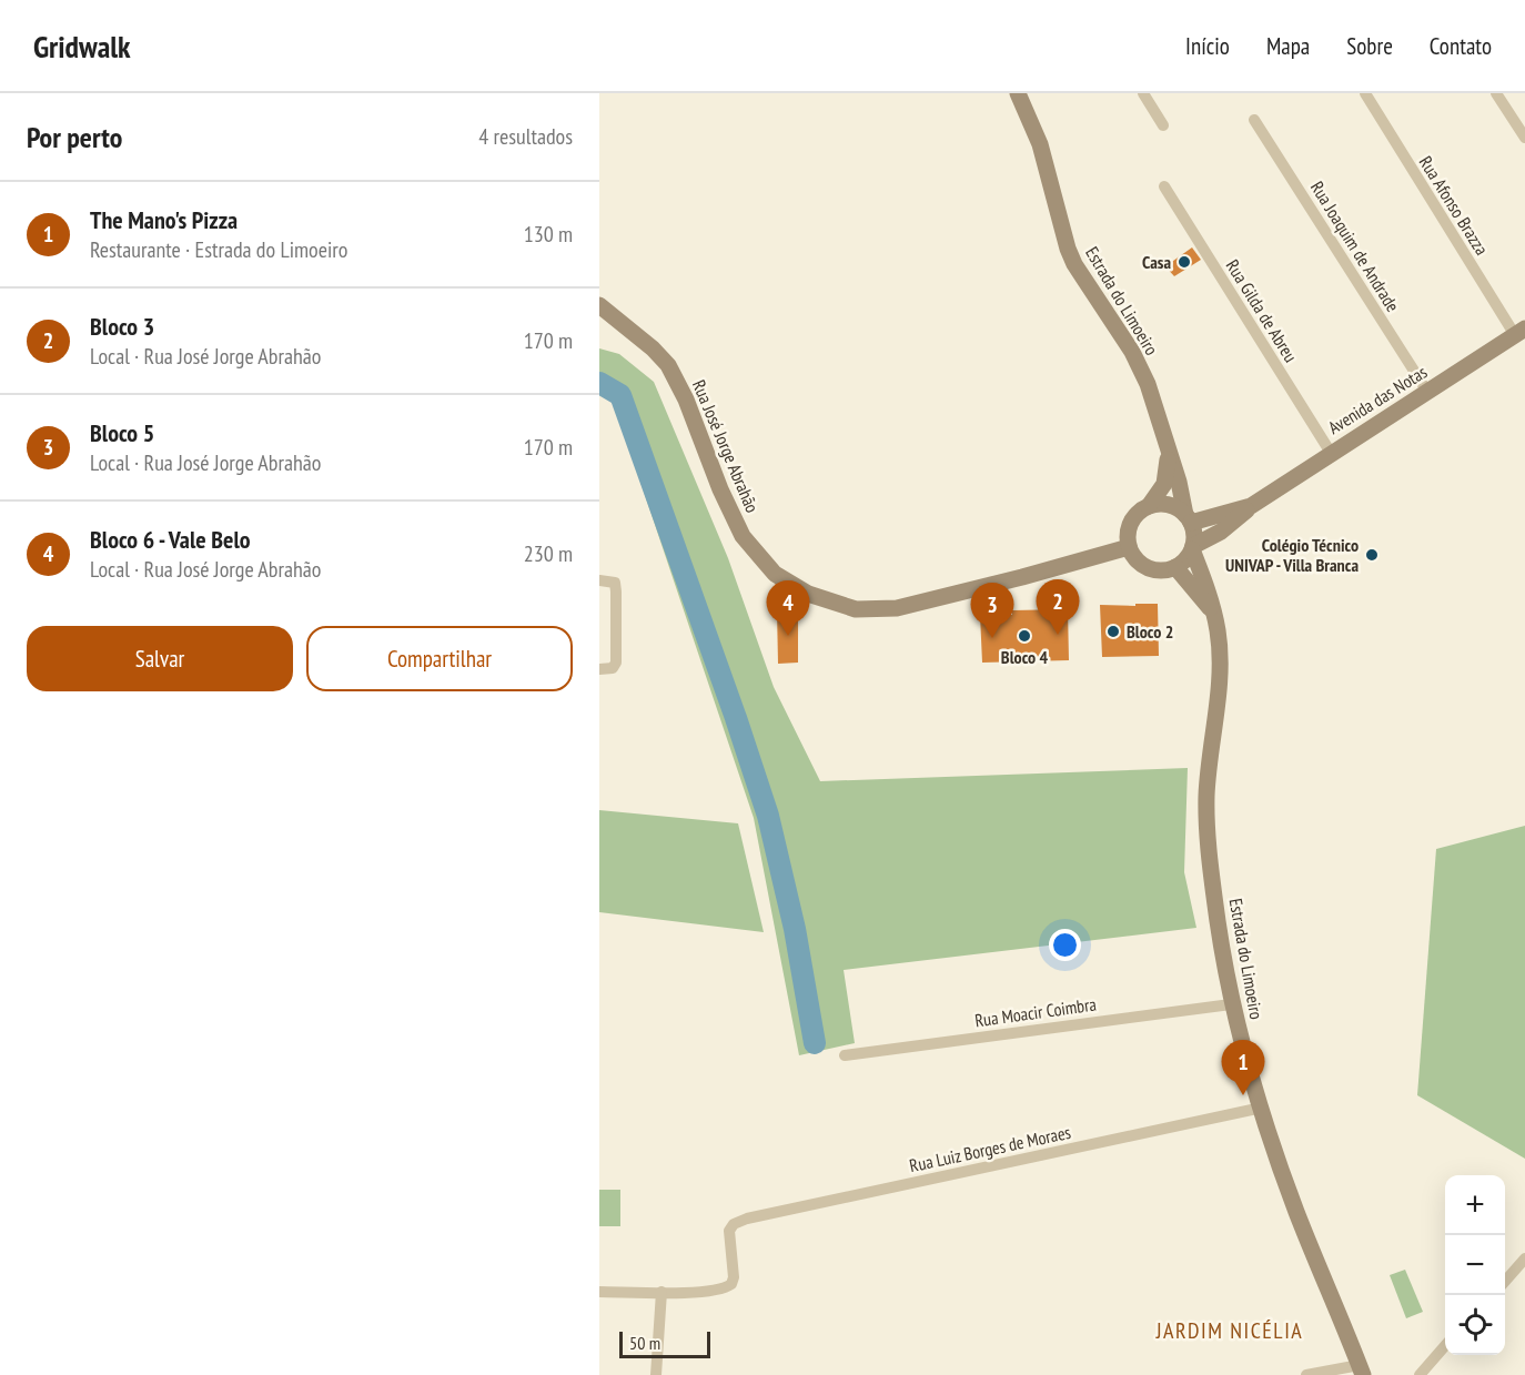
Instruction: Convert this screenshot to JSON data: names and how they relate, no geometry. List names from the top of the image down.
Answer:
{
  "streets": {
    "main road": ["Estrada do Limoeiro", "Avenida das Notas", "Rua José Jorge Abrahão"],
    "street": [
      "Rua Afonso Brazza",
      "Rua Joaquim de Andrade",
      "Rua Gilda de Abreu",
      "Rua Moacir Coimbra",
      "Rua Luiz Borges de Moraes"
    ]
  },
  "crossings": [
    ["Rua Afonso Brazza", "Avenida das Notas"],
    ["Rua Joaquim de Andrade", "Avenida das Notas"],
    ["Estrada do Limoeiro", "Avenida das Notas"],
    ["Estrada do Limoeiro", "Rua José Jorge Abrahão"],
    ["Estrada do Limoeiro", "Rua Moacir Coimbra"],
    ["Estrada do Limoeiro", "Rua Luiz Borges de Moraes"],
    ["Rua Gilda de Abreu", "Avenida das Notas"],
    ["Avenida das Notas", "Rua José Jorge Abrahão"]
  ],
  "districts": ["JARDIM NICÉLIA"],
  "places": [
    "Casa",
    "Colégio Técnico UNIVAP - Villa Branca",
    "Bloco 2",
    "Bloco 4"
  ],
  "scale_bar": "50 m",
  "page": {
    "header": "Gridwalk",
    "nav": [
      "Início",
      "Mapa",
      "Sobre",
      "Contato"
    ],
    "heading": ["Por perto", "4 resultados"],
    "list": [
      {
        "mark": "1",
        "name": "The Mano's Pizza",
        "note": "Restaurante · Estrada do Limoeiro",
        "value": "130 m"
      },
      {
        "mark": "2",
        "name": "Bloco 3",
        "note": "Local · Rua José Jorge Abrahão",
        "value": "170 m"
      },
      {
        "mark": "3",
        "name": "Bloco 5",
        "note": "Local · Rua José Jorge Abrahão",
        "value": "170 m"
      },
      {
        "mark": "4",
        "name": "Bloco 6 - Vale Belo",
        "note": "Local · Rua José Jorge Abrahão",
        "value": "230 m"
      }
    ],
    "pins": [
      "2",
      "4",
      "3",
      "1"
    ],
    "buttons": ["Salvar", "Compartilhar"],
    "map_buttons": ["+", "−"],
    "scale": "50 m"
  }
}
